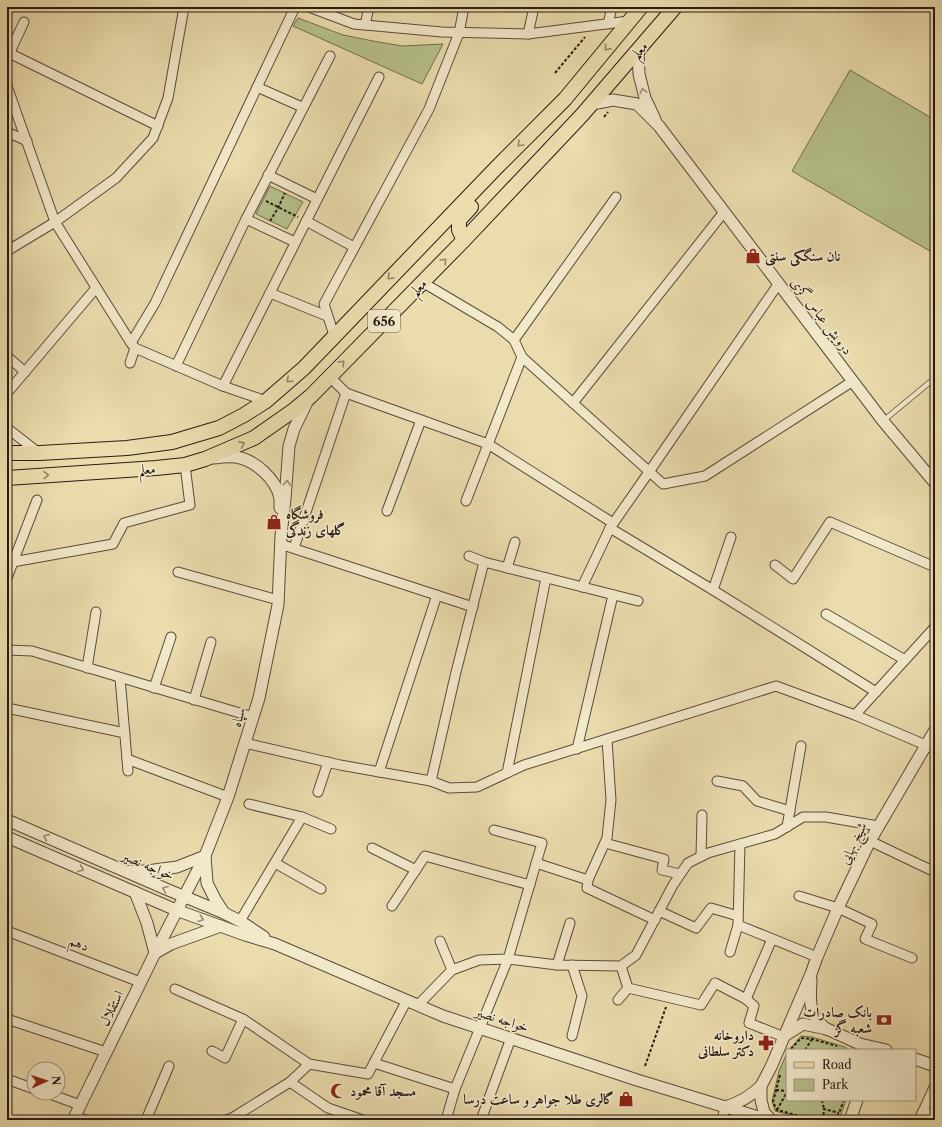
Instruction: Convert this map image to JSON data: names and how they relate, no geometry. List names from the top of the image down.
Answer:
{
  "streets": {
    "main road": ["معلم", "656"],
    "street": [
      "درویش عباس گزی",
      "سپاه",
      "شیخ بهایی",
      "خواجه نصیر",
      "دهم",
      "استقلال"
    ]
  },
  "crossings": [
    ["سپاه", "خواجه نصیر"],
    ["سپاه", "استقلال"],
    ["خواجه نصیر", "استقلال"],
    ["دهم", "استقلال"]
  ],
  "places": {
    "shop": ["نان سنگکی سنتی", "فروشگاه گلهای زندگی", "گالری طلا جواهر و ساعت درسا"],
    "bank": ["بانک صادرات شعبه گز"],
    "pharmacy": ["داروخانه دکتر سلطانی"],
    "mosque": ["مسجد آقا محمود"]
  },
  "legend": ["Road", "Park"],
  "north": "right"
}
